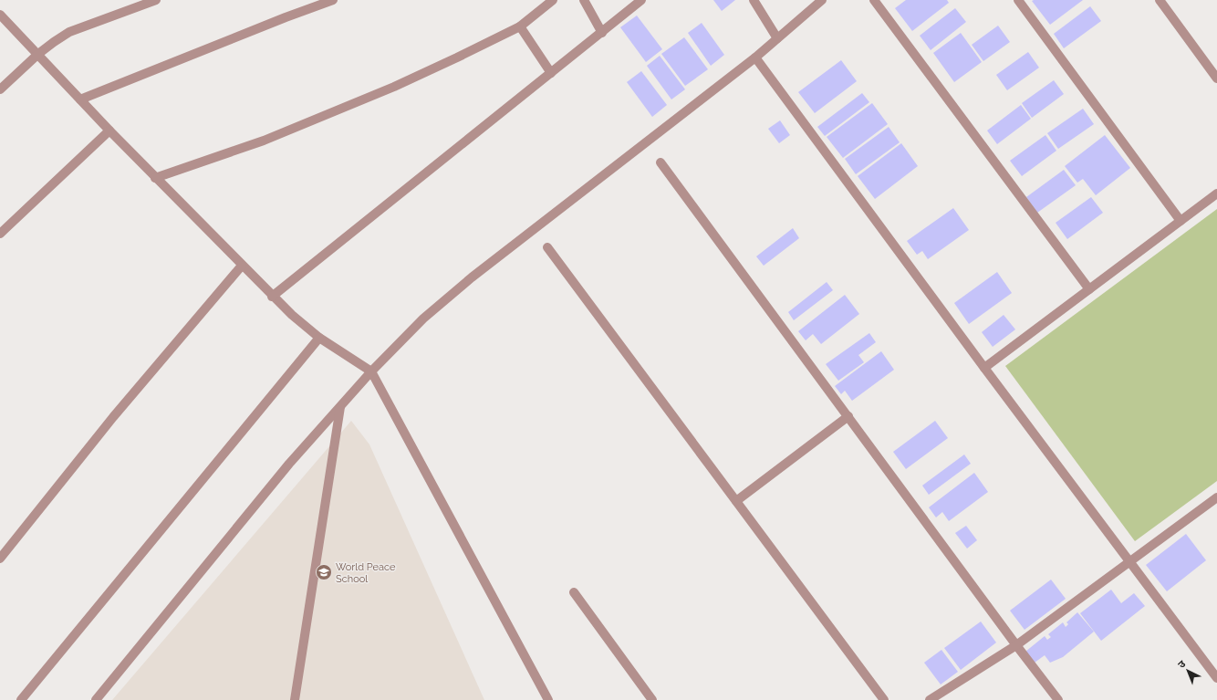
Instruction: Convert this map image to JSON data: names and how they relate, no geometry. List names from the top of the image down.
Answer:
{
  "places": {
    "school or university": ["World Peace School"]
  },
  "north": "top left"
}
